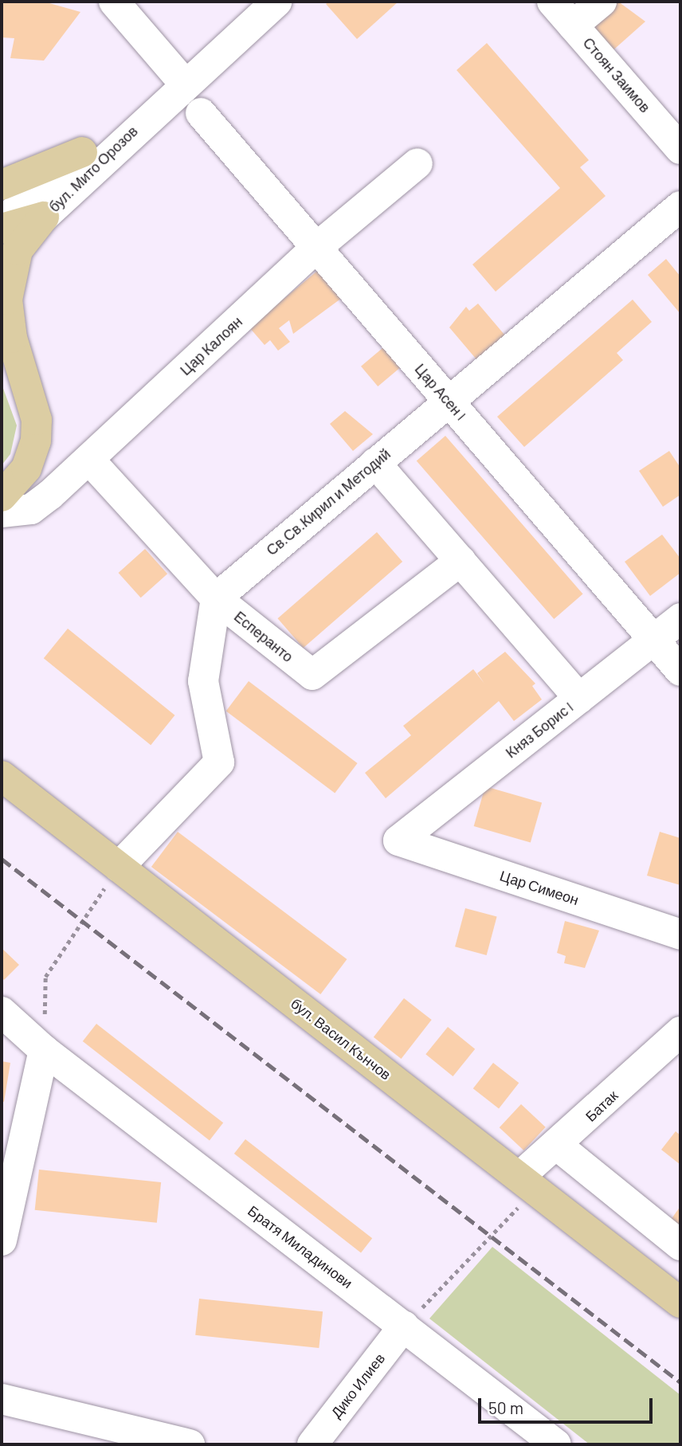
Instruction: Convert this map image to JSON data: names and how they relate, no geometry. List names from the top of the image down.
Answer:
{
  "streets": {
    "main road": ["бул. Васил Кънчов"],
    "street": [
      "Стоян Заимов",
      "бул. Мито Орозов",
      "Цар Калоян",
      "Цар Асен I",
      "Св.Св.Кирил и Методий",
      "Есперанто",
      "Княз Борис I",
      "Цар Симеон",
      "Батак",
      "Братя Миладинови",
      "Дико Илиев"
    ]
  },
  "crossings": [
    ["Цар Калоян", "Цар Асен I"],
    ["Цар Калоян", "Есперанто"],
    ["Цар Асен I", "Св.Св.Кирил и Методий"],
    ["Цар Асен I", "Княз Борис I"],
    ["Св.Св.Кирил и Методий", "Есперанто"],
    ["Княз Борис I", "Цар Симеон"],
    ["бул. Васил Кънчов", "Батак"],
    ["Братя Миладинови", "Дико Илиев"]
  ],
  "scale_bar": "50 m"
}
